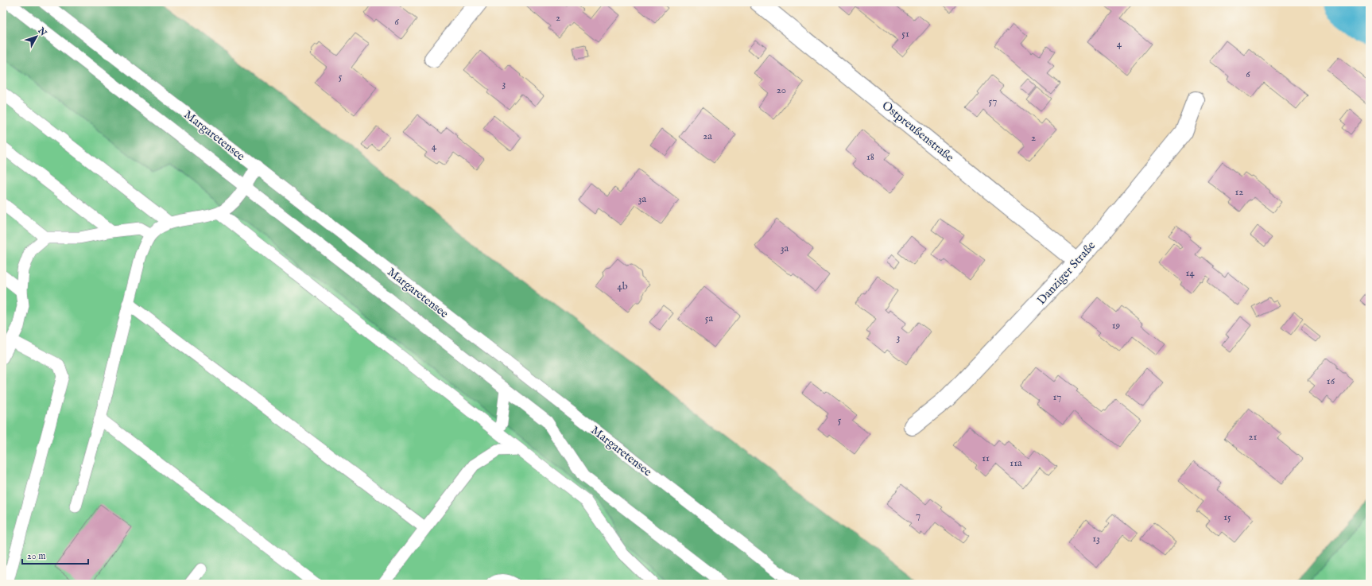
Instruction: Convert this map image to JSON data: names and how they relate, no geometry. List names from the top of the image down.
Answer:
{
  "streets": {
    "street": ["Ostpreußenstraße", "Danziger Straße"],
    "lane": ["Margaretensee"]
  },
  "crossings": [
    ["Ostpreußenstraße", "Danziger Straße"]
  ],
  "house_numbers": [
    "2",
    "6",
    "51",
    "4",
    "6",
    "5",
    "3",
    "20",
    "57",
    "2a",
    "2",
    "4",
    "18",
    "12",
    "3a",
    "3a",
    "14",
    "4b",
    "5a",
    "19",
    "3",
    "16",
    "17",
    "5",
    "21",
    "11",
    "11a",
    "7",
    "15",
    "13"
  ],
  "scale_bar": "20 m",
  "north": "top right"
}
